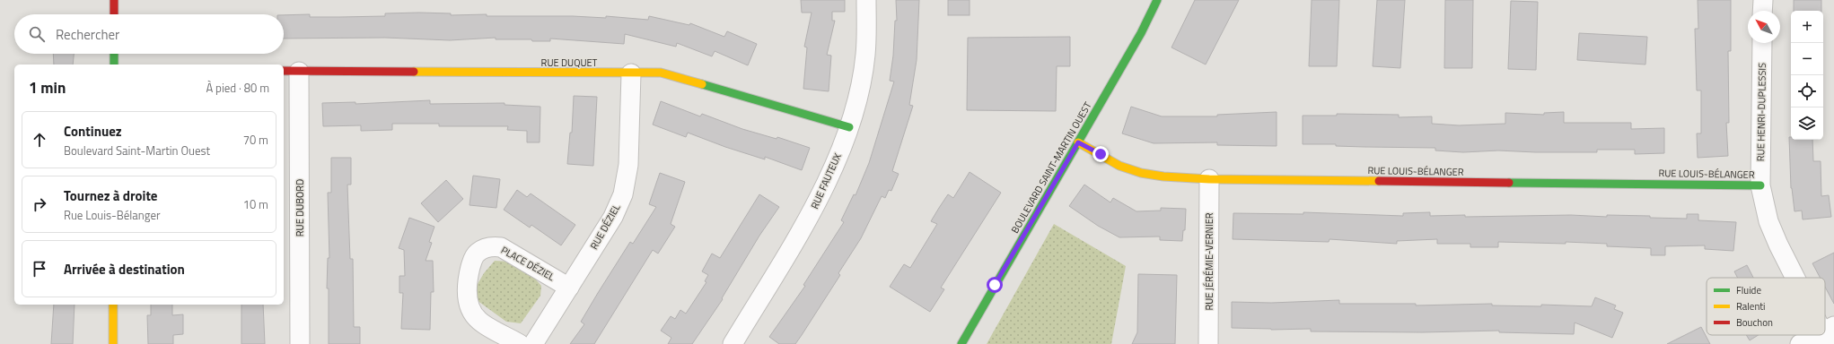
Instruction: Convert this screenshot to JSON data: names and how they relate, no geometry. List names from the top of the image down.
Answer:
{
  "streets": {
    "street": [
      "RUE DUQUET",
      "RUE HENRI-DUPLESSIS",
      "BOULEVARD SAINT-MARTIN OUEST",
      "RUE LOUIS-BÉLANGER",
      "RUE FAUTEUX",
      "RUE DUBORD",
      "RUE DÉZIEL",
      "RUE JÉRÉMIE-VERNIER",
      "PLACE DÉZIEL"
    ]
  },
  "crossings": [
    ["RUE DUQUET", "RUE FAUTEUX"],
    ["RUE DUQUET", "RUE DUBORD"],
    ["RUE DUQUET", "RUE DÉZIEL"],
    ["RUE HENRI-DUPLESSIS", "RUE LOUIS-BÉLANGER"],
    ["BOULEVARD SAINT-MARTIN OUEST", "RUE LOUIS-BÉLANGER"],
    ["RUE LOUIS-BÉLANGER", "RUE JÉRÉMIE-VERNIER"],
    ["RUE DÉZIEL", "PLACE DÉZIEL"]
  ],
  "legend": ["Fluide", "Ralenti", "Bouchon"],
  "north": "top left",
  "page": {
    "map_buttons": ["+", "−"],
    "search": "Rechercher",
    "heading": ["1 min", "À pied · 80 m"],
    "list": [
      ["Continuez", "Boulevard Saint-Martin Ouest", "70 m"],
      ["Tournez à droite", "Rue Louis-Bélanger", "10 m"],
      "Arrivée à destination"
    ]
  }
}
